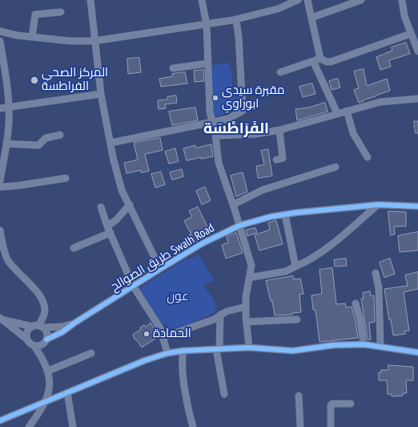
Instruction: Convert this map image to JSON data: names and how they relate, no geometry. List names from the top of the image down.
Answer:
{
  "streets": {
    "street": ["طريق الصوالح Swalh Road"]
  },
  "districts": ["الفَرَاطْسَة"],
  "parks": ["عون"],
  "places": ["المركز الصحي الفراطسة", "مقبرة سيدى ابوراوي", "الحمادة"]
}
